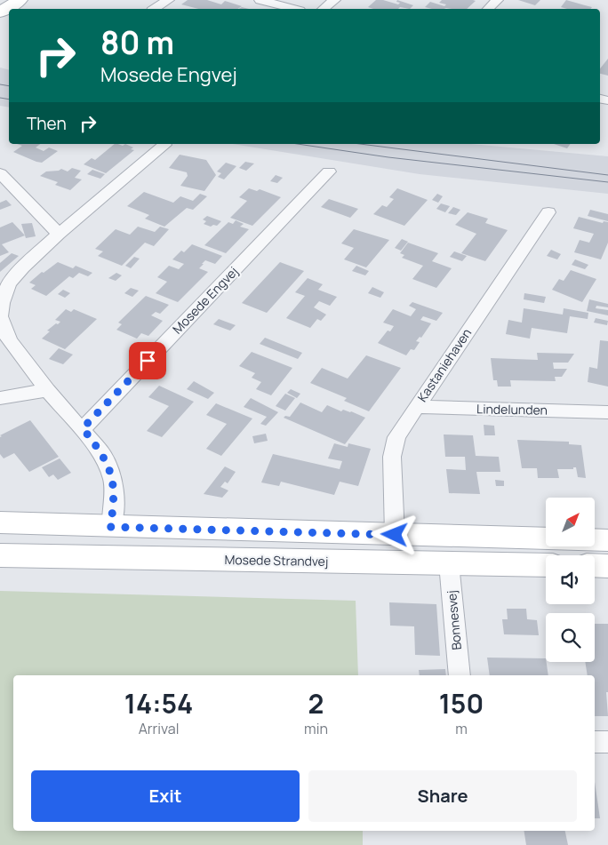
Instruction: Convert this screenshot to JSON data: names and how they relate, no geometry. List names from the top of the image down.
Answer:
{
  "streets": {
    "main road": ["Mosede Strandvej"],
    "street": [
      "Mosede Engvej",
      "Kastaniehaven",
      "Lindelunden",
      "Bonnesvej"
    ]
  },
  "crossings": [
    ["Kastaniehaven", "Lindelunden"],
    ["Mosede Strandvej", "Bonnesvej"]
  ],
  "north": "top right",
  "page": {
    "turn": ["80 m", "Mosede Engvej"],
    "then": "Then",
    "eta": [
      "14:54",
      "Arrival",
      "2",
      "min",
      "150",
      "m"
    ],
    "buttons": ["Exit", "Share"]
  }
}
